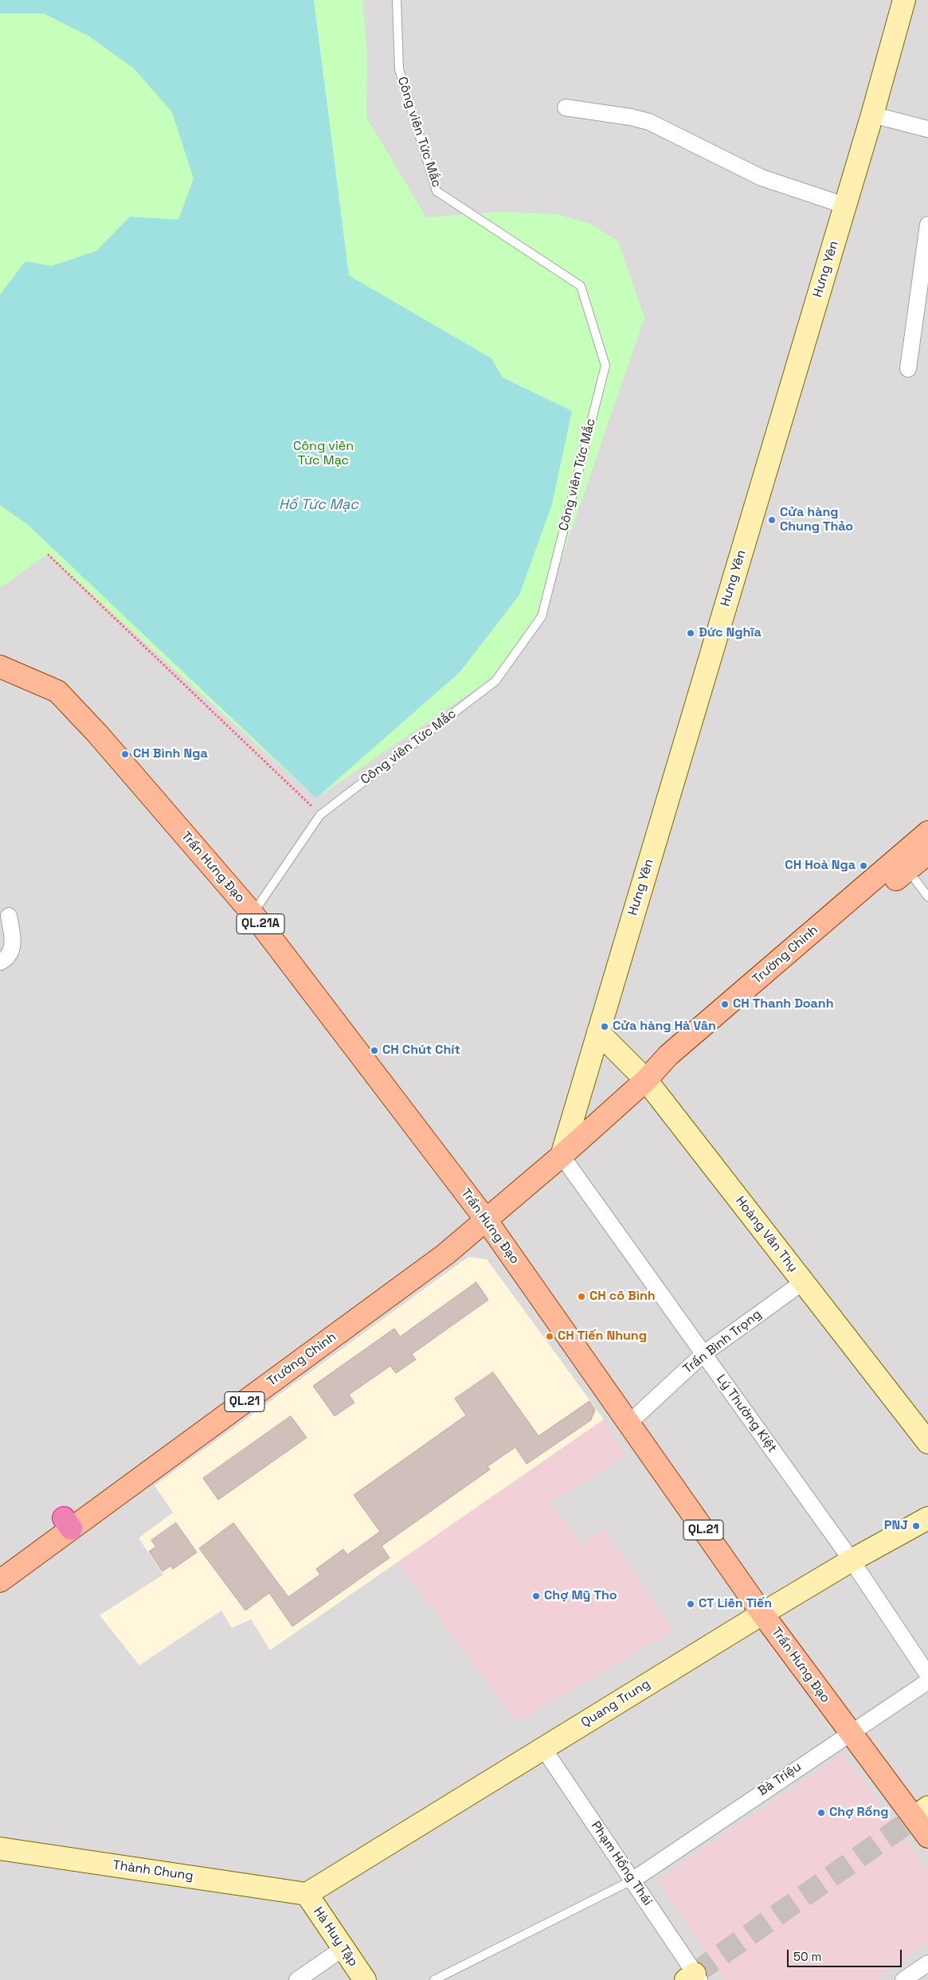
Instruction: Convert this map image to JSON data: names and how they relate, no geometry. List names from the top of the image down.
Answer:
{
  "streets": {
    "main road": [
      "Trần Hưng Đạo",
      "QL.21A",
      "Trường Chinh",
      "QL.21"
    ],
    "street": [
      "Hưng Yên",
      "Hoàng Văn Thụ",
      "Trần Bình Trọng",
      "Lý Thường Kiệt",
      "Quang Trung",
      "Bà Triệu",
      "Phạm Hồng Thái",
      "Thành Chung",
      "Hà Huy Tập"
    ],
    "lane": ["Công viên Tức Mắc"]
  },
  "crossings": [
    ["Công viên Tức Mắc", "Trần Hưng Đạo"],
    ["Hưng Yên", "Trường Chinh"],
    ["Hưng Yên", "Hoàng Văn Thụ"],
    ["Hưng Yên", "Lý Thường Kiệt"],
    ["Trần Hưng Đạo", "Trường Chinh"],
    ["Trần Hưng Đạo", "Trần Bình Trọng"],
    ["Trần Hưng Đạo", "Quang Trung"],
    ["Trần Hưng Đạo", "Bà Triệu"],
    ["Trường Chinh", "Hoàng Văn Thụ"],
    ["Trường Chinh", "Lý Thường Kiệt"],
    ["Hoàng Văn Thụ", "Trần Bình Trọng"],
    ["Trần Bình Trọng", "Lý Thường Kiệt"],
    ["Lý Thường Kiệt", "Quang Trung"],
    ["Quang Trung", "Phạm Hồng Thái"],
    ["Quang Trung", "Thành Chung"],
    ["Quang Trung", "Hà Huy Tập"],
    ["Bà Triệu", "Phạm Hồng Thái"],
    ["Thành Chung", "Hà Huy Tập"]
  ],
  "water": ["Hồ Tức Mạc"],
  "parks": ["Công viên Tức Mạc"],
  "places": [
    "Cửa hàng Chung Thảo",
    "Đức Nghĩa",
    "CH Bình Nga",
    "CH Hoà Nga",
    "CH Thanh Doanh",
    "Cửa hàng Hà Vân",
    "CH Chút Chít",
    "CH cô Bình",
    "CH Tiến Nhung",
    "PNJ",
    "Chợ Mỹ Tho",
    "CT Liên Tiến",
    "Chợ Rồng"
  ],
  "scale_bar": "50 m"
}
